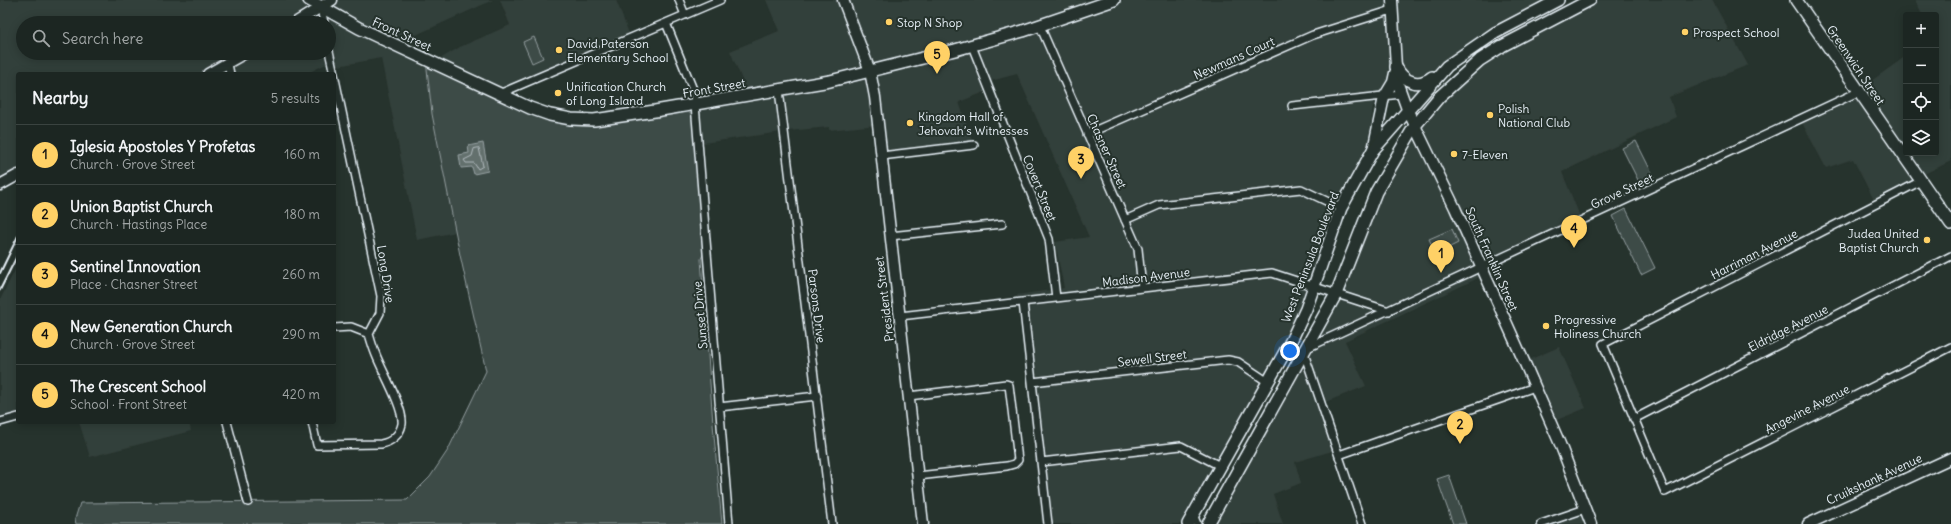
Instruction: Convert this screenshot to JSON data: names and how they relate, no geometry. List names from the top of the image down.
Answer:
{
  "streets": {
    "main road": [
      "Front Street",
      "Greenwich Street",
      "West Peninsula Boulevard",
      "South Franklin Street",
      "President Street",
      "Cruikshank Avenue"
    ],
    "street": [
      "Newmans Court",
      "Chasner Street",
      "Covert Street",
      "Grove Street",
      "Harriman Avenue",
      "Long Drive",
      "Madison Avenue",
      "Parsons Drive",
      "Sunset Drive",
      "Eldridge Avenue",
      "Sewell Street",
      "Angevine Avenue"
    ]
  },
  "crossings": [
    ["Front Street", "Chasner Street"],
    ["Front Street", "Covert Street"],
    ["Front Street", "President Street"],
    ["Front Street", "Parsons Drive"],
    ["Front Street", "Sunset Drive"],
    ["Newmans Court", "Chasner Street"],
    ["Newmans Court", "South Franklin Street"],
    ["Greenwich Street", "Grove Street"],
    ["Greenwich Street", "Harriman Avenue"],
    ["Chasner Street", "Madison Avenue"],
    ["Covert Street", "Madison Avenue"],
    ["Grove Street", "South Franklin Street"],
    ["Grove Street", "Madison Avenue"],
    ["Harriman Avenue", "Eldridge Avenue"],
    ["Harriman Avenue", "Angevine Avenue"],
    ["West Peninsula Boulevard", "South Franklin Street"],
    ["West Peninsula Boulevard", "Madison Avenue"],
    ["West Peninsula Boulevard", "Sewell Street"],
    ["Madison Avenue", "President Street"],
    ["Eldridge Avenue", "Angevine Avenue"]
  ],
  "places": [
    "Stop N Shop",
    "Prospect School",
    "David Paterson Elementary School",
    "Unification Church of Long Island",
    "Polish National Club",
    "Kingdom Hall of Jehovah’s Witnesses",
    "7-Eleven",
    "Judea United Baptist Church",
    "Progressive Holiness Church"
  ],
  "page": {
    "map_buttons": ["+", "−"],
    "search": "Search here",
    "pins": [
      "5",
      "3",
      "4",
      "1",
      "2"
    ],
    "heading": ["Nearby", "5 results"],
    "list": [
      {
        "mark": "1",
        "name": "Iglesia Apostoles Y Profetas",
        "note": "Church · Grove Street",
        "value": "160 m"
      },
      {
        "mark": "2",
        "name": "Union Baptist Church",
        "note": "Church · Hastings Place",
        "value": "180 m"
      },
      {
        "mark": "3",
        "name": "Sentinel Innovation",
        "note": "Place · Chasner Street",
        "value": "260 m"
      },
      {
        "mark": "4",
        "name": "New Generation Church",
        "note": "Church · Grove Street",
        "value": "290 m"
      },
      {
        "mark": "5",
        "name": "The Crescent School",
        "note": "School · Front Street",
        "value": "420 m"
      }
    ]
  }
}
